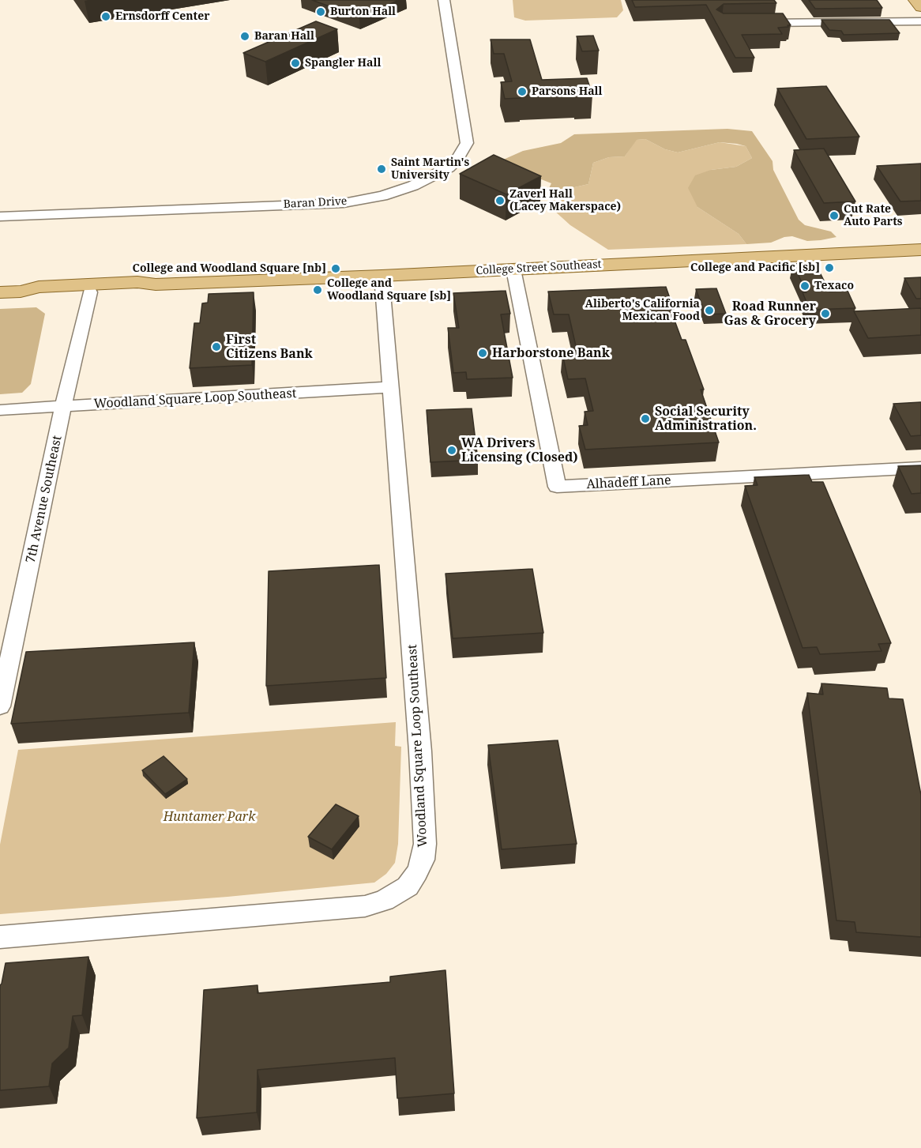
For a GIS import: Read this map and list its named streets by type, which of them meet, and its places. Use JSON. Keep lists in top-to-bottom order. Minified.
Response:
{"streets":{"main road":["College Street Southeast"],"street":["Baran Drive","Woodland Square Loop Southeast","Alhadeff Lane","7th Avenue Southeast"]},"crossings":[["College Street Southeast","Woodland Square Loop Southeast"],["College Street Southeast","Alhadeff Lane"],["College Street Southeast","7th Avenue Southeast"],["Woodland Square Loop Southeast","7th Avenue Southeast"]],"parks":["Huntamer Park"],"places":["Burton Hall","Ernsdorff Center","Baran Hall","Spangler Hall","Parsons Hall","Saint Martin's University","Zaverl Hall (Lacey Makerspace)","Cut Rate Auto Parts","College and Pacific [sb]","College and Woodland Square [nb]","Texaco","College and Woodland Square [sb]","Aliberto's California Mexican Food","Road Runner Gas & Grocery","First Citizens Bank","Harborstone Bank","Social Security Administration.","WA Drivers Licensing (Closed)"]}
